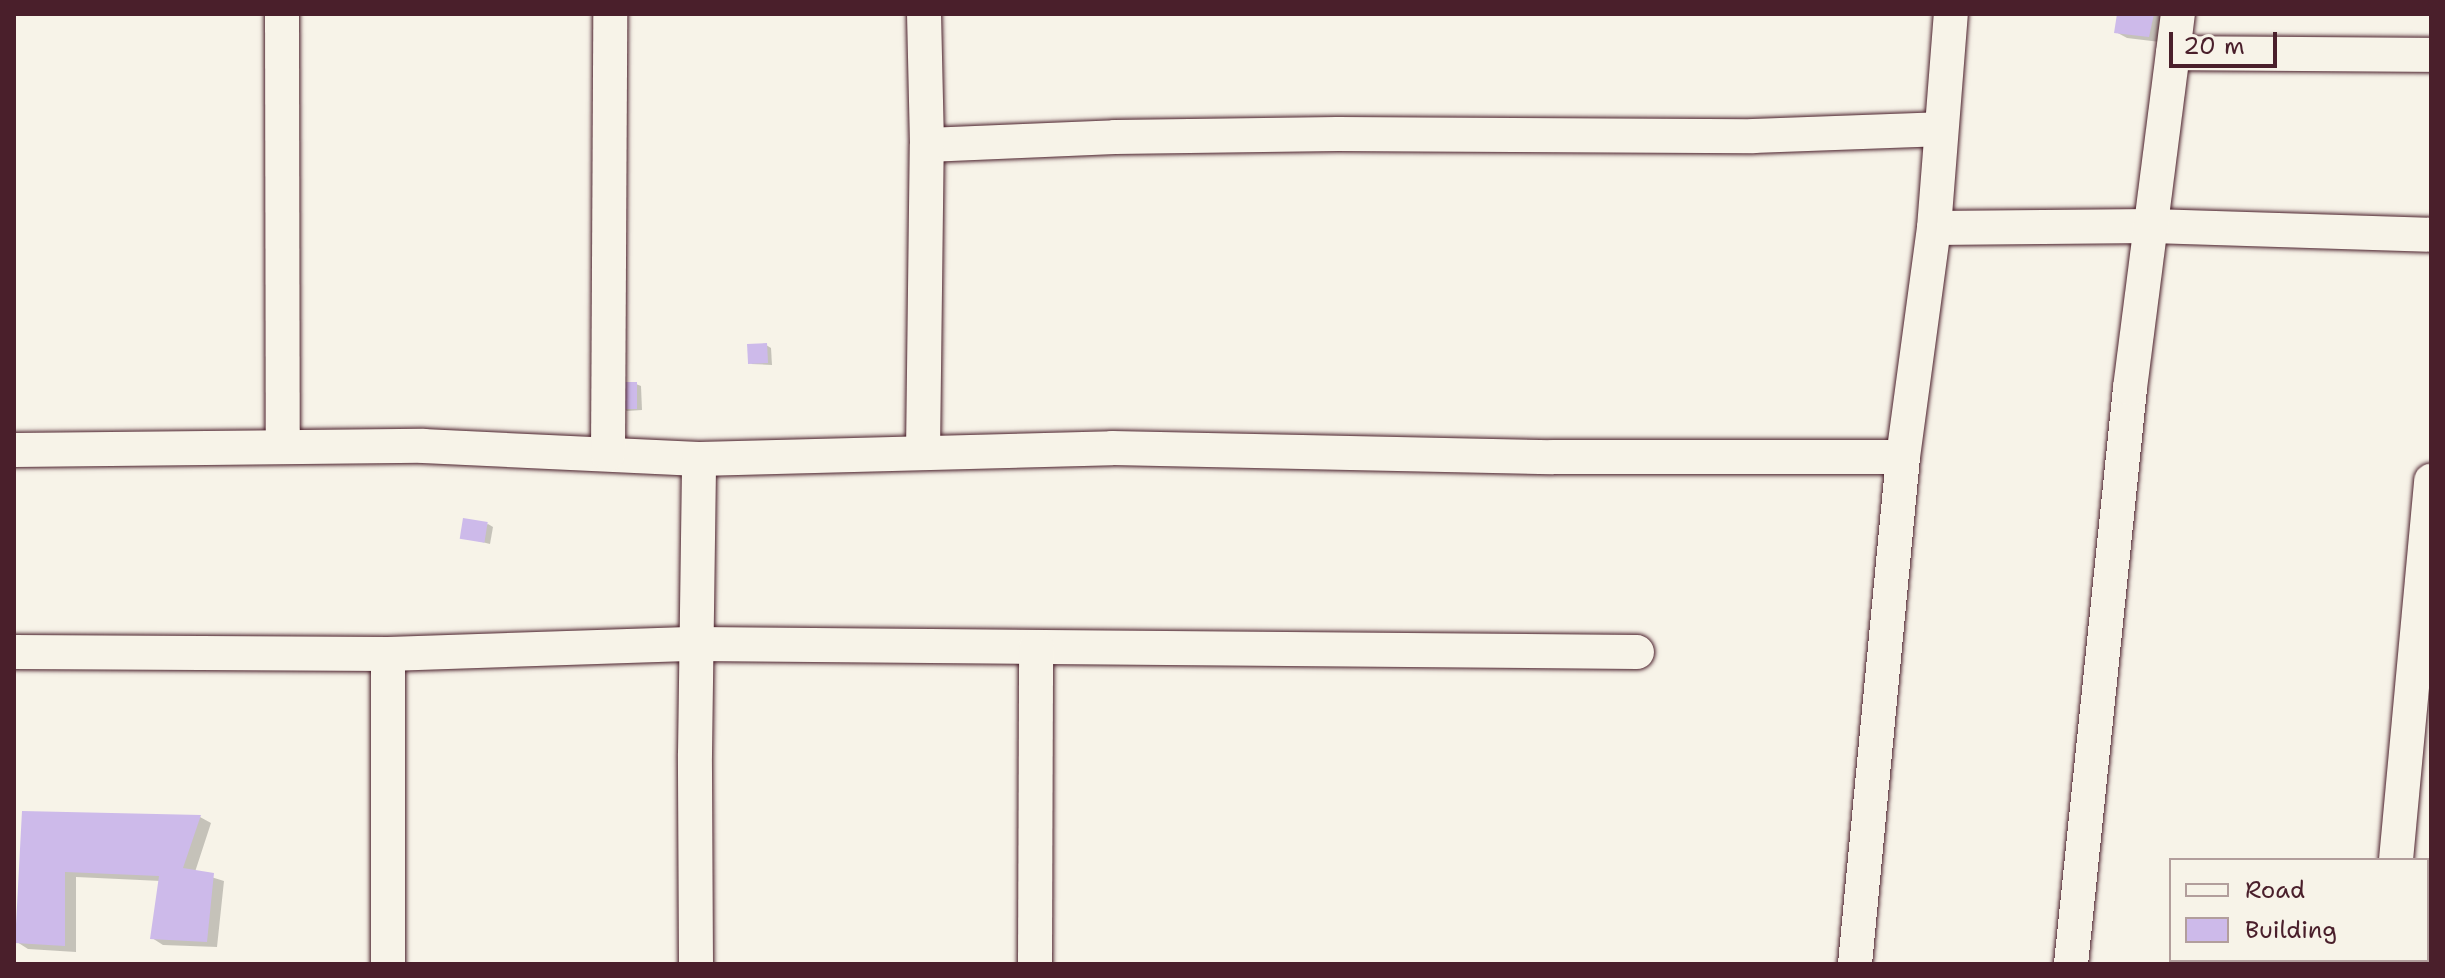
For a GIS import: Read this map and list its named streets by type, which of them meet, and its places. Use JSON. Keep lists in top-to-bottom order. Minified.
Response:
{"legend":["Road","Building"],"scale_bar":"20 m"}
